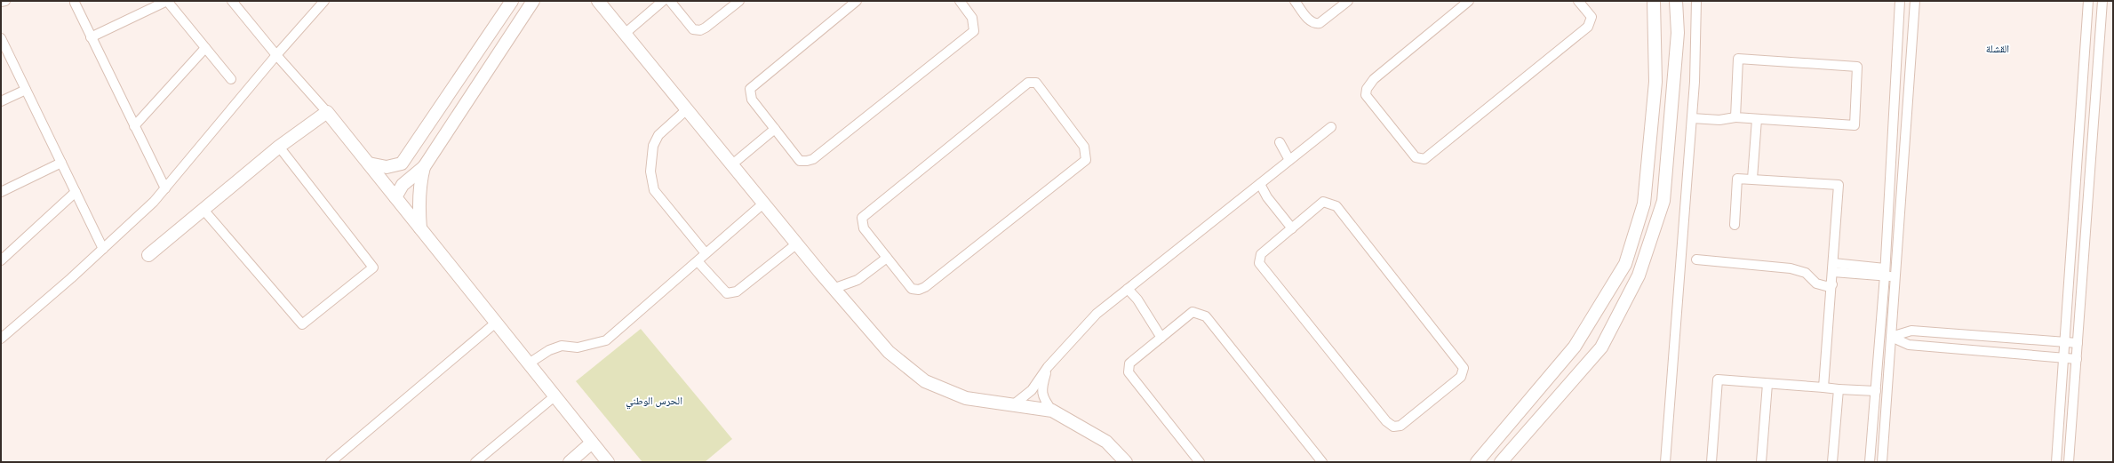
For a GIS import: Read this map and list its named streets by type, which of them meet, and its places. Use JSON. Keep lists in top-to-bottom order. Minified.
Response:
{"districts":["القشلة","الحرس الوطني"]}
